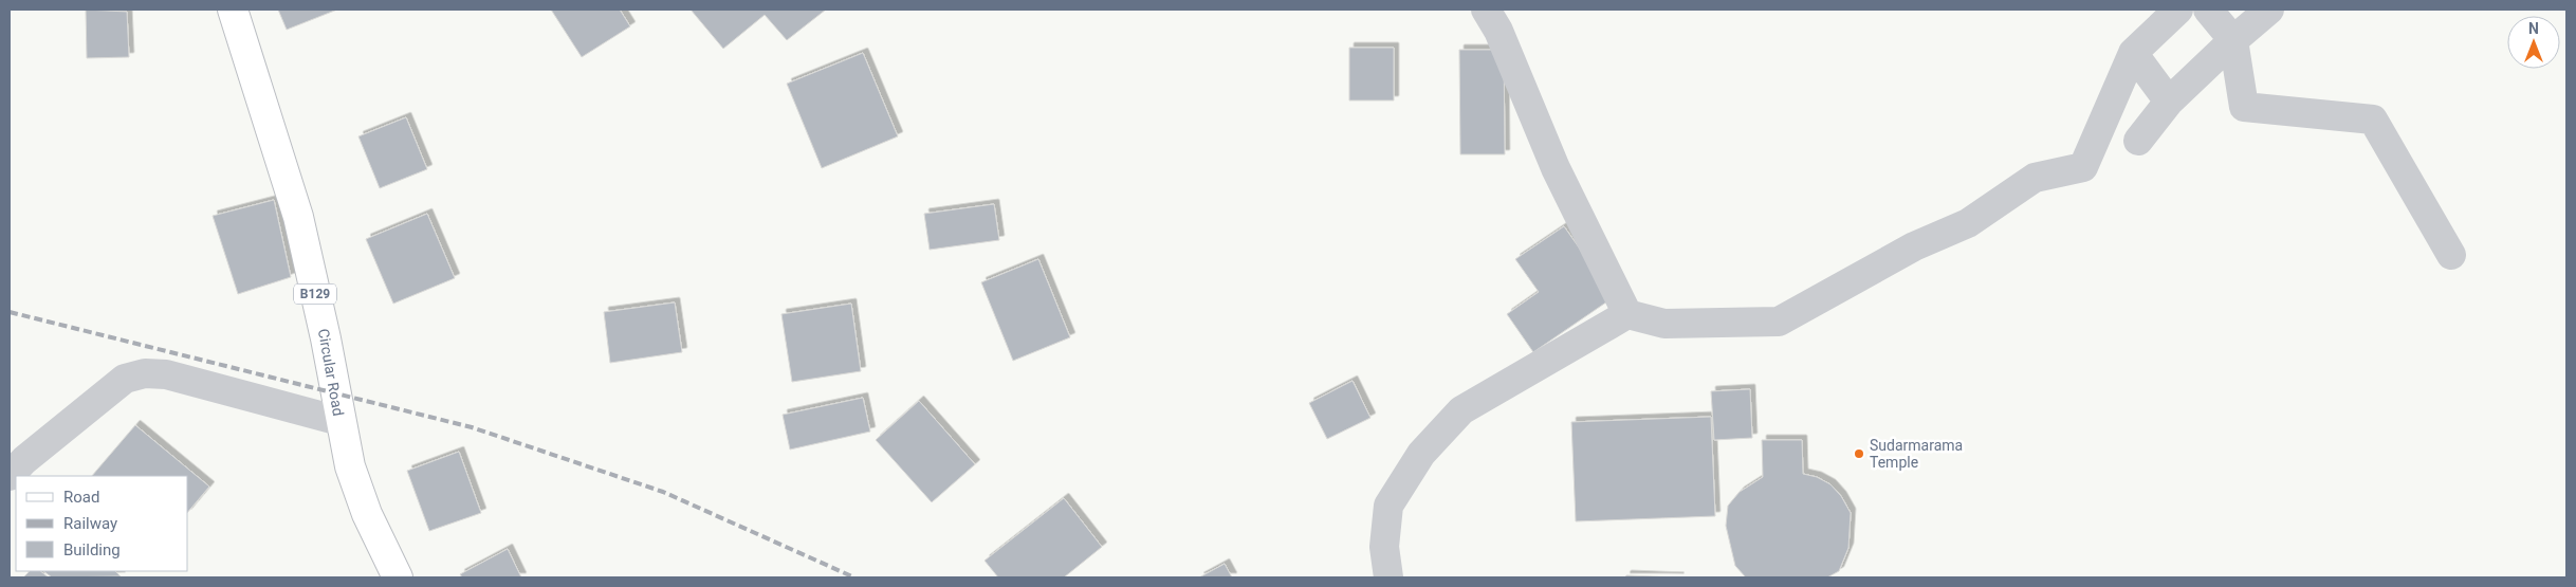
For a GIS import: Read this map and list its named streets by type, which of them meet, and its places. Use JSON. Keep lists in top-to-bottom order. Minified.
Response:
{"streets":{"main road":["B129","Circular Road"]},"places":["Sudarmarama Temple"],"legend":["Road","Railway","Building"],"north":"top"}
